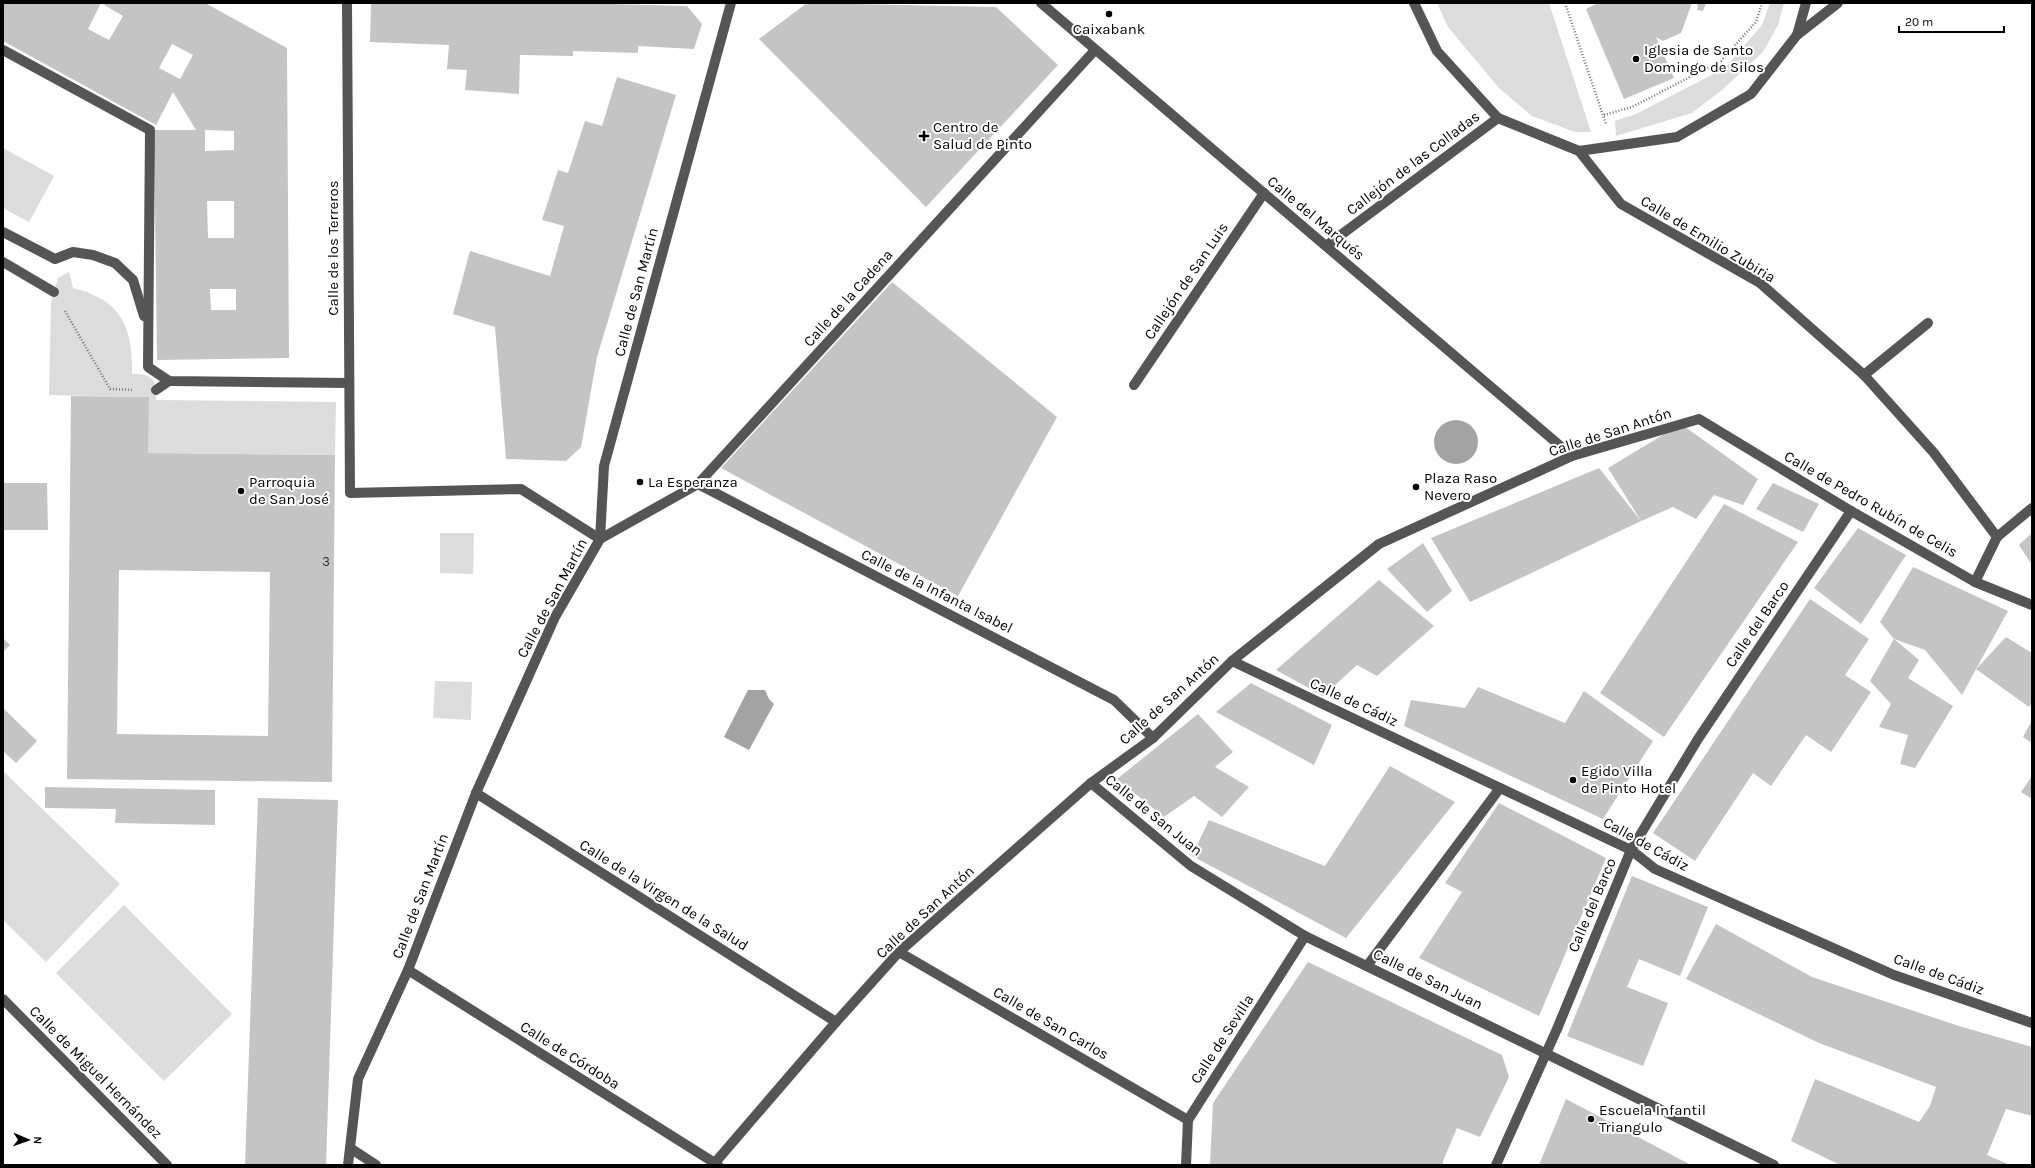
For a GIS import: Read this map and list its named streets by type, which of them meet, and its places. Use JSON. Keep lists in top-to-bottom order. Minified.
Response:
{"streets":{"street":["Callejón de las Colladas","Calle del Marqués","Calle de Emilio Zubiria","Calle de los Terreros","Callejón de San Luis","Calle de San Martín","Calle de la Cadena","Calle de San Antón","Calle de Pedro Rubín de Celis","Calle de la Infanta Isabel","Calle del Barco","Calle de Cádiz","Calle de San Juan","Calle de la Virgen de la Salud","Calle de San Carlos","Calle de Sevilla","Calle de Córdoba","Calle de Miguel Hernández"]},"crossings":[["Callejón de las Colladas","Calle del Marqués"],["Callejón de las Colladas","Calle de Emilio Zubiria"],["Calle del Marqués","Callejón de San Luis"],["Calle del Marqués","Calle de la Cadena"],["Calle del Marqués","Calle de San Antón"],["Calle de los Terreros","Calle de San Martín"],["Calle de los Terreros","Calle de la Cadena"],["Calle de San Martín","Calle de la Cadena"],["Calle de San Martín","Calle de la Virgen de la Salud"],["Calle de San Martín","Calle de Córdoba"],["Calle de la Cadena","Calle de la Infanta Isabel"],["Calle de San Antón","Calle de Pedro Rubín de Celis"],["Calle de San Antón","Calle de la Infanta Isabel"],["Calle de San Antón","Calle de Cádiz"],["Calle de San Antón","Calle de San Juan"],["Calle de San Antón","Calle de la Virgen de la Salud"],["Calle de San Antón","Calle de San Carlos"],["Calle de San Antón","Calle de Córdoba"],["Calle de Pedro Rubín de Celis","Calle del Barco"],["Calle del Barco","Calle de Cádiz"],["Calle del Barco","Calle de San Juan"],["Calle de San Juan","Calle de Sevilla"],["Calle de San Carlos","Calle de Sevilla"]],"places":{"other":["Caixabank","Iglesia de Santo Domingo de Silos","La Esperanza","Plaza Raso Nevero","Parroquia de San José","Egido Villa de Pinto Hotel","Escuela Infantil Triangulo"],"health":["Centro de Salud de Pinto"]},"house_numbers":["3"],"scale_bar":"20 m","north":"right"}
